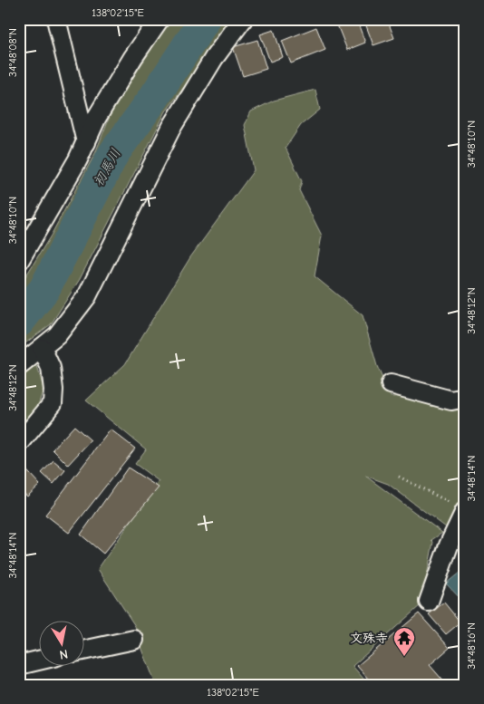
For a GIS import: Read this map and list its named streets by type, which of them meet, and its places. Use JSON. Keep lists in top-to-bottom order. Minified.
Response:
{"water":["初馬川"],"places":{"temple":["文殊寺"]},"north":"bottom","coordinates":["138°02'15\"E","34°48'08\"N","34°48'10\"N","34°48'12\"N","34°48'14\"N","34°48'16\"N"]}
